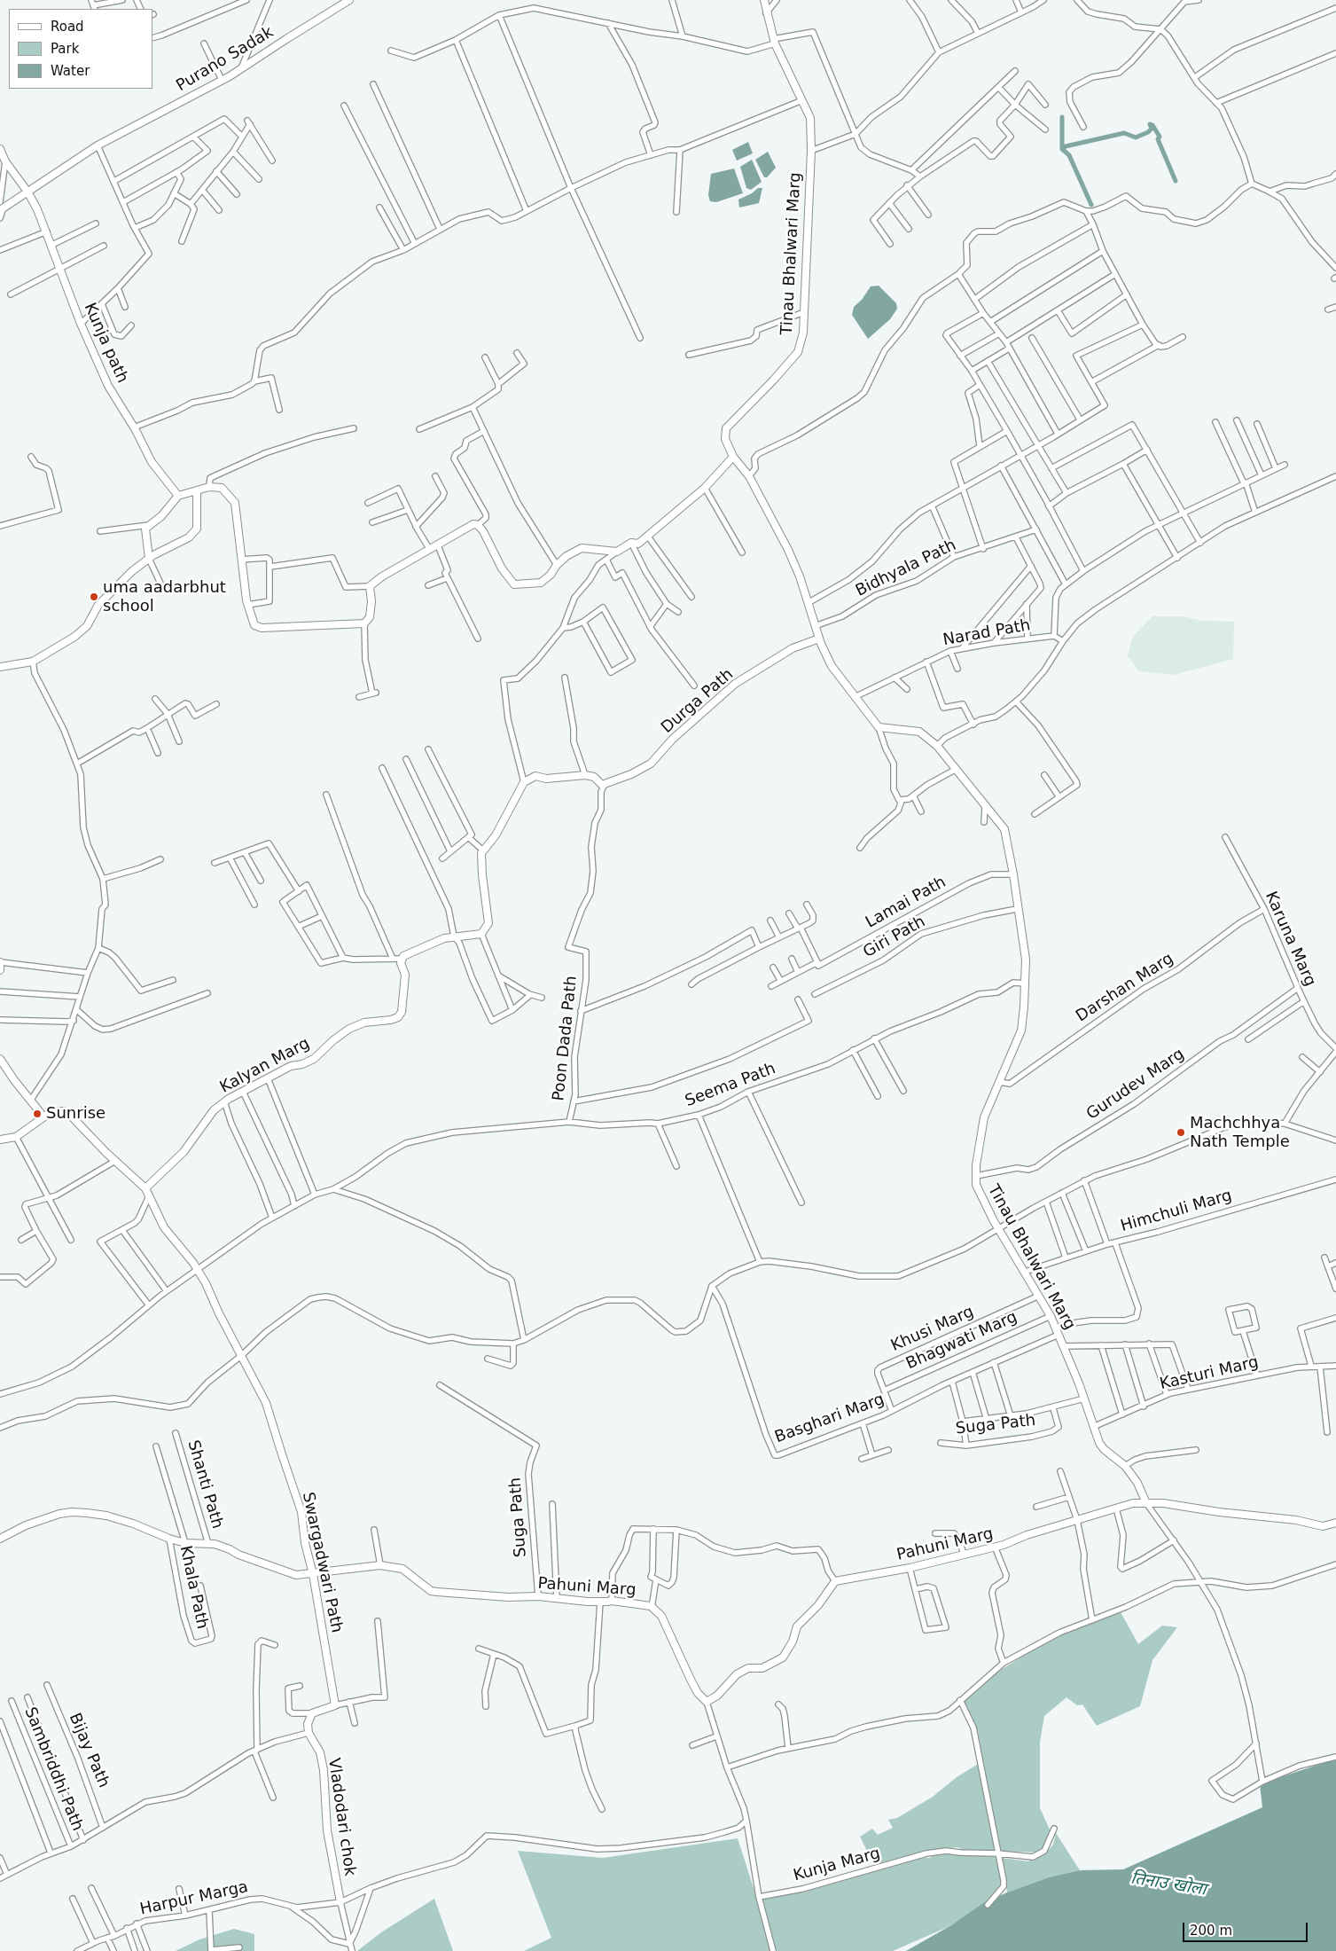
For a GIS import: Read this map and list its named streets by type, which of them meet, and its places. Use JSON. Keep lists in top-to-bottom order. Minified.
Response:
{"streets":{"street":["Purano Sadak","Tinau Bhalwari Marg","Kunja path","Bidhyala Path","Narad Path","Durga Path","Lamai Path","Giri Path","Karuna Marg","Darshan Marg","Poon Dada Path","Kalyan Marg","Gurudev Marg","Seema Path","Himchuli Marg","Khusi Marg","Bhagwati Marg","Kasturi Marg","Basghari Marg","Suga Path","Shanti Path","Pahuni Marg","Swargadwari Path","Khala Path","Bijay Path","Sambriddhi Path","Vladodari chok","Kunja Marg","Harpur Marga"]},"crossings":[["Purano Sadak","Kunja path"],["Tinau Bhalwari Marg","Bidhyala Path"],["Tinau Bhalwari Marg","Narad Path"],["Tinau Bhalwari Marg","Durga Path"],["Tinau Bhalwari Marg","Lamai Path"],["Tinau Bhalwari Marg","Giri Path"],["Tinau Bhalwari Marg","Darshan Marg"],["Tinau Bhalwari Marg","Gurudev Marg"],["Tinau Bhalwari Marg","Seema Path"],["Tinau Bhalwari Marg","Himchuli Marg"],["Tinau Bhalwari Marg","Khusi Marg"],["Tinau Bhalwari Marg","Bhagwati Marg"],["Tinau Bhalwari Marg","Kasturi Marg"],["Tinau Bhalwari Marg","Basghari Marg"],["Tinau Bhalwari Marg","Pahuni Marg"],["Durga Path","Poon Dada Path"],["Karuna Marg","Darshan Marg"],["Karuna Marg","Gurudev Marg"],["Poon Dada Path","Seema Path"],["Himchuli Marg","Basghari Marg"],["Khusi Marg","Bhagwati Marg"],["Khusi Marg","Basghari Marg"],["Suga Path","Pahuni Marg"],["Shanti Path","Pahuni Marg"],["Pahuni Marg","Swargadwari Path"],["Pahuni Marg","Khala Path"],["Vladodari chok","Harpur Marga"]],"water":["तिनाउ खोला"],"places":["uma aadarbhut school","Sunrise","Machchhya Nath Temple"],"legend":["Road","Park","Water"],"scale_bar":"200 m"}
